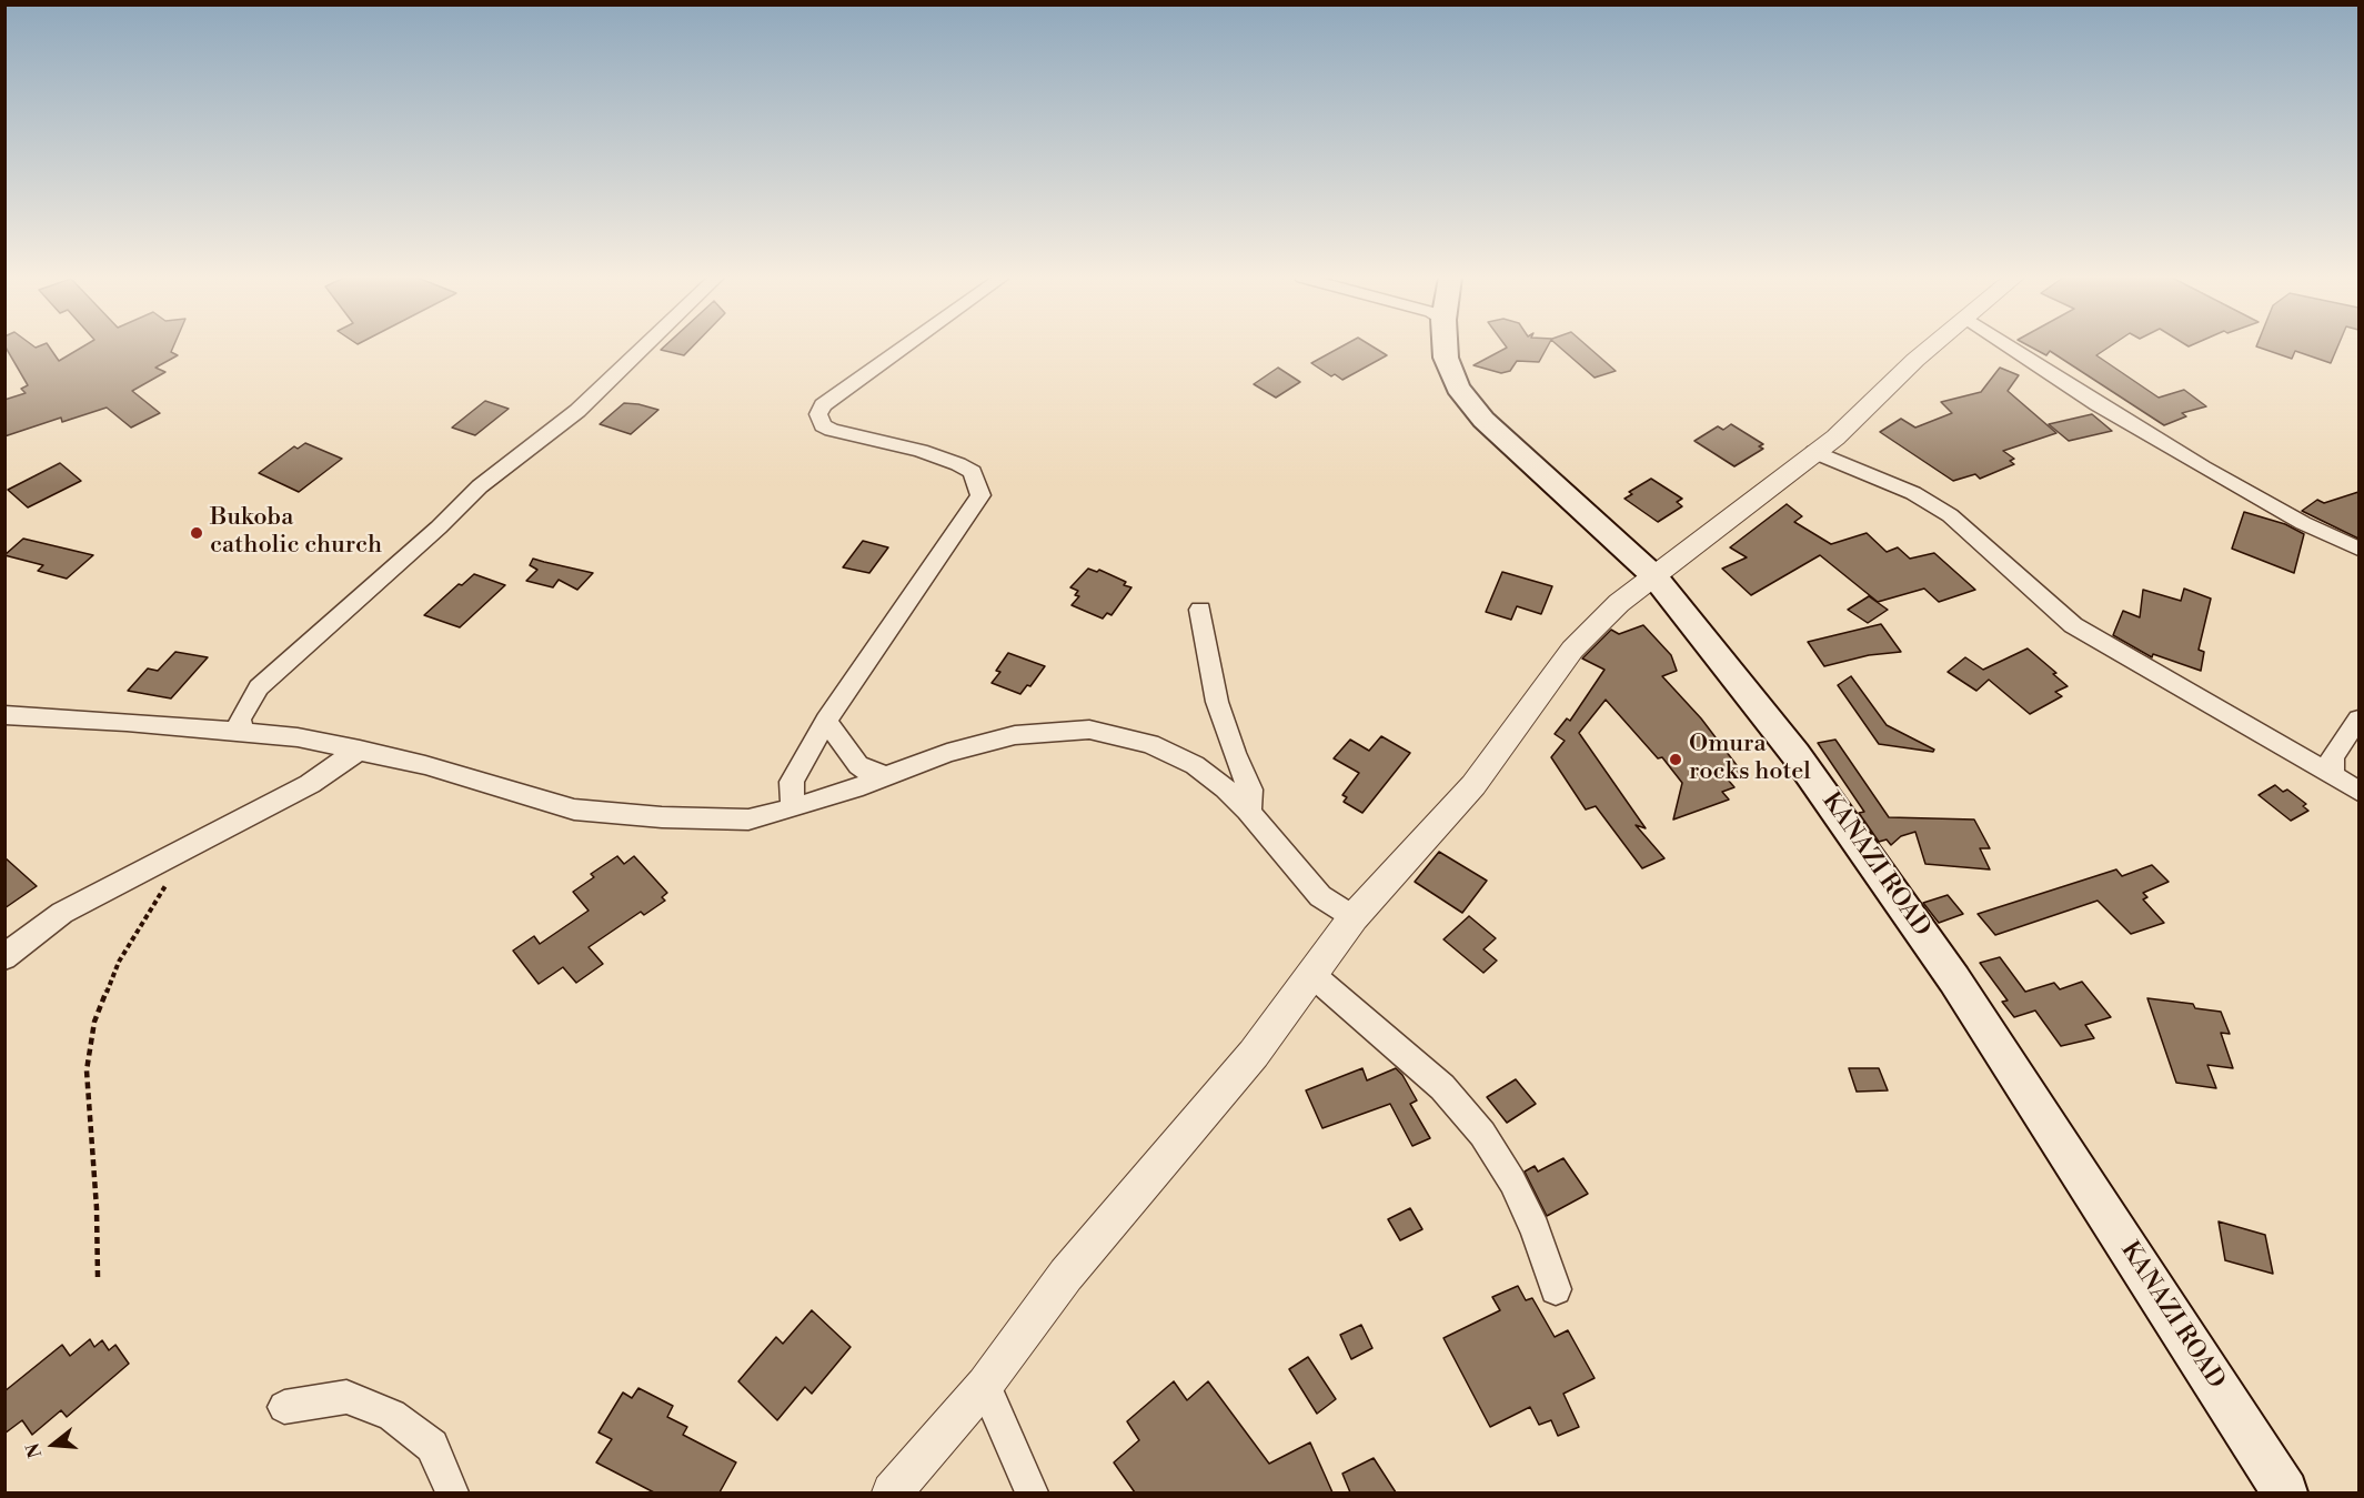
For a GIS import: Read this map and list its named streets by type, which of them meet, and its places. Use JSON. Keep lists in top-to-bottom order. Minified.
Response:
{"streets":{"main road":["KANAZI ROAD"]},"places":["Bukoba catholic church","Omura rocks hotel"],"north":"left"}
